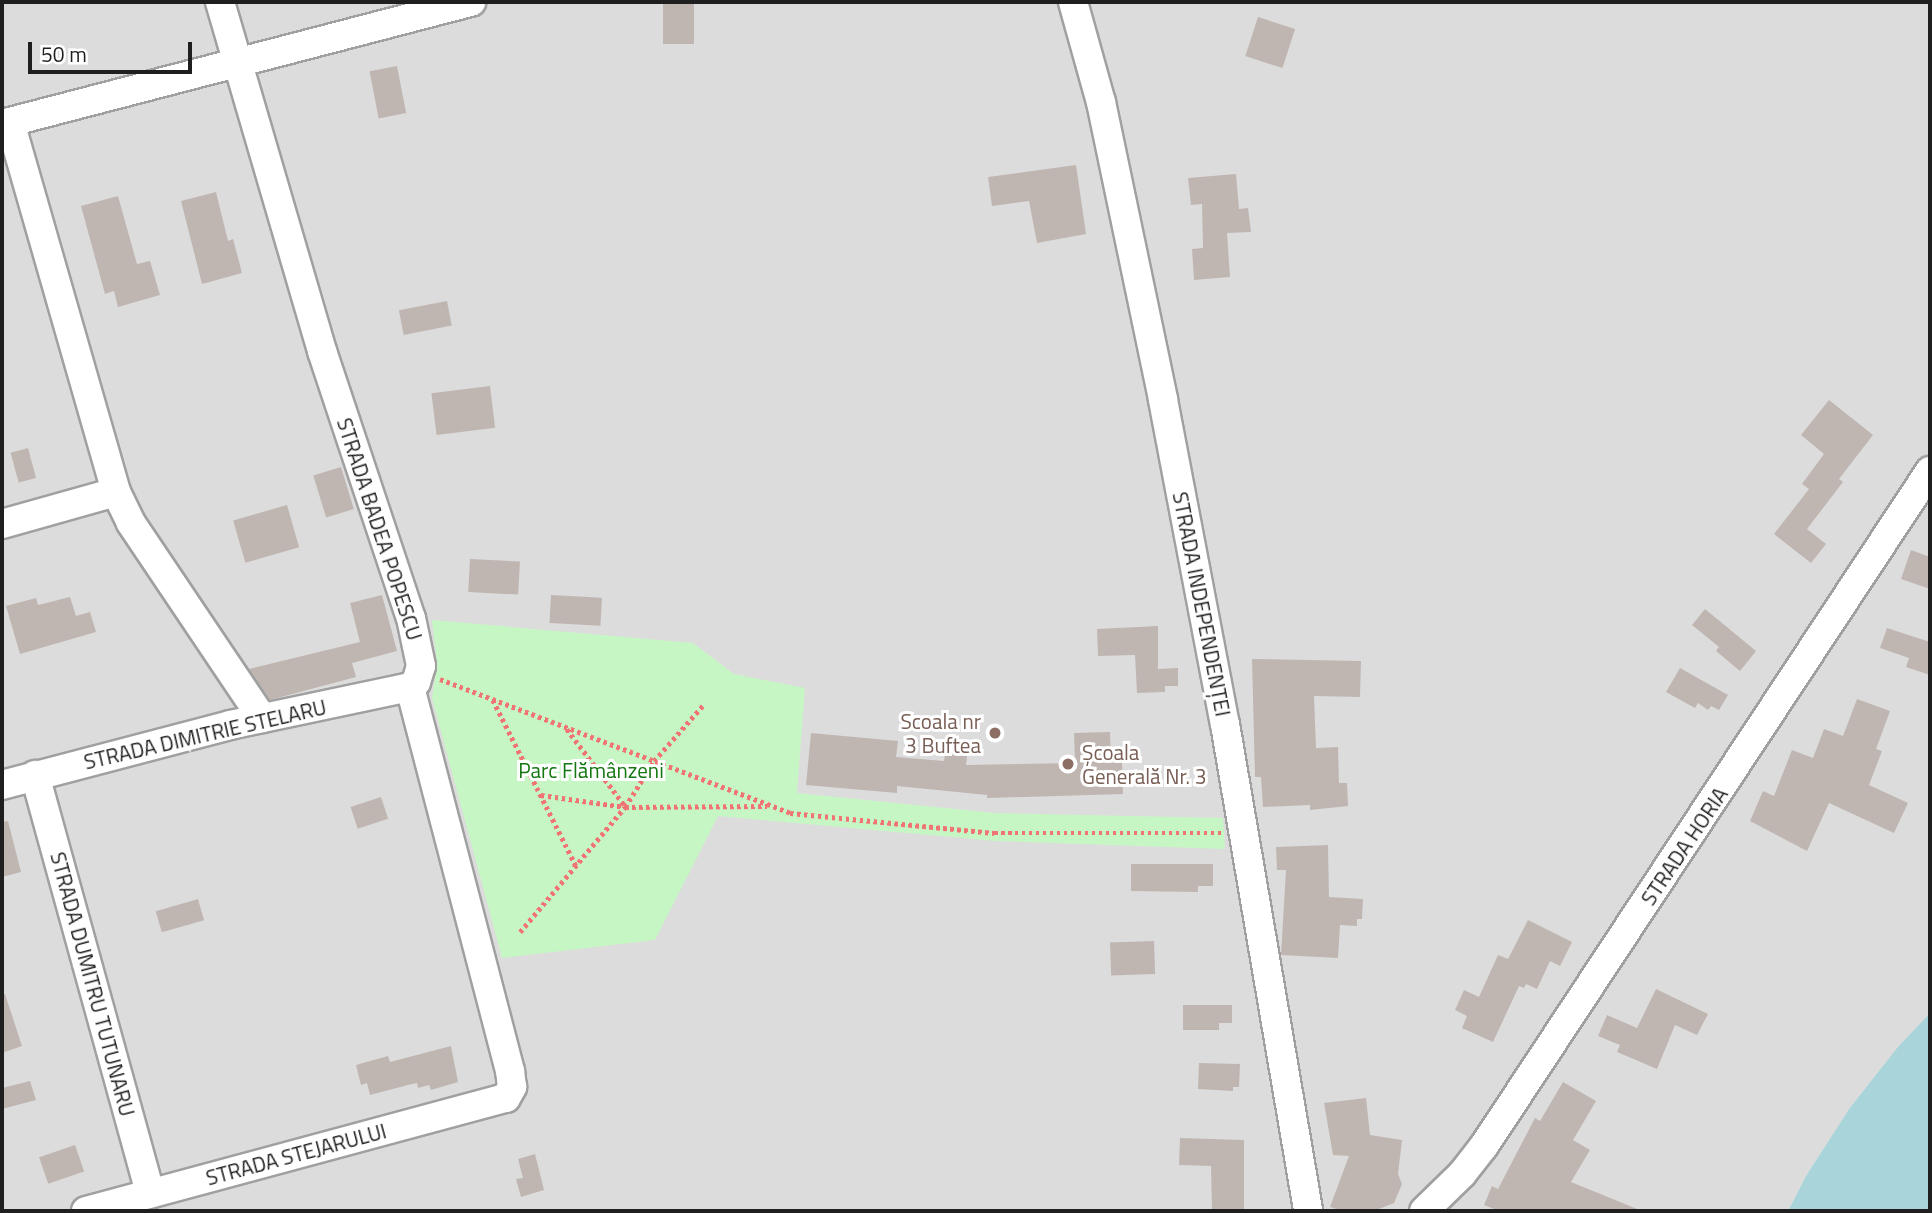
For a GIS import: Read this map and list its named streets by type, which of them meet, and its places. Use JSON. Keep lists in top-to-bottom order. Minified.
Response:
{"streets":{"street":["STRADA BADEA POPESCU","STRADA INDEPENDENȚEI","STRADA DIMITRIE STELARU","STRADA HORIA","STRADA DUMITRU TUTUNARU","STRADA STEJARULUI"]},"crossings":[["STRADA BADEA POPESCU","STRADA DIMITRIE STELARU"],["STRADA BADEA POPESCU","STRADA STEJARULUI"],["STRADA DIMITRIE STELARU","STRADA DUMITRU TUTUNARU"],["STRADA DUMITRU TUTUNARU","STRADA STEJARULUI"]],"parks":["Parc Flămânzeni"],"places":["Scoala nr 3 Buftea","Școala Generală Nr. 3"],"scale_bar":"50 m"}
